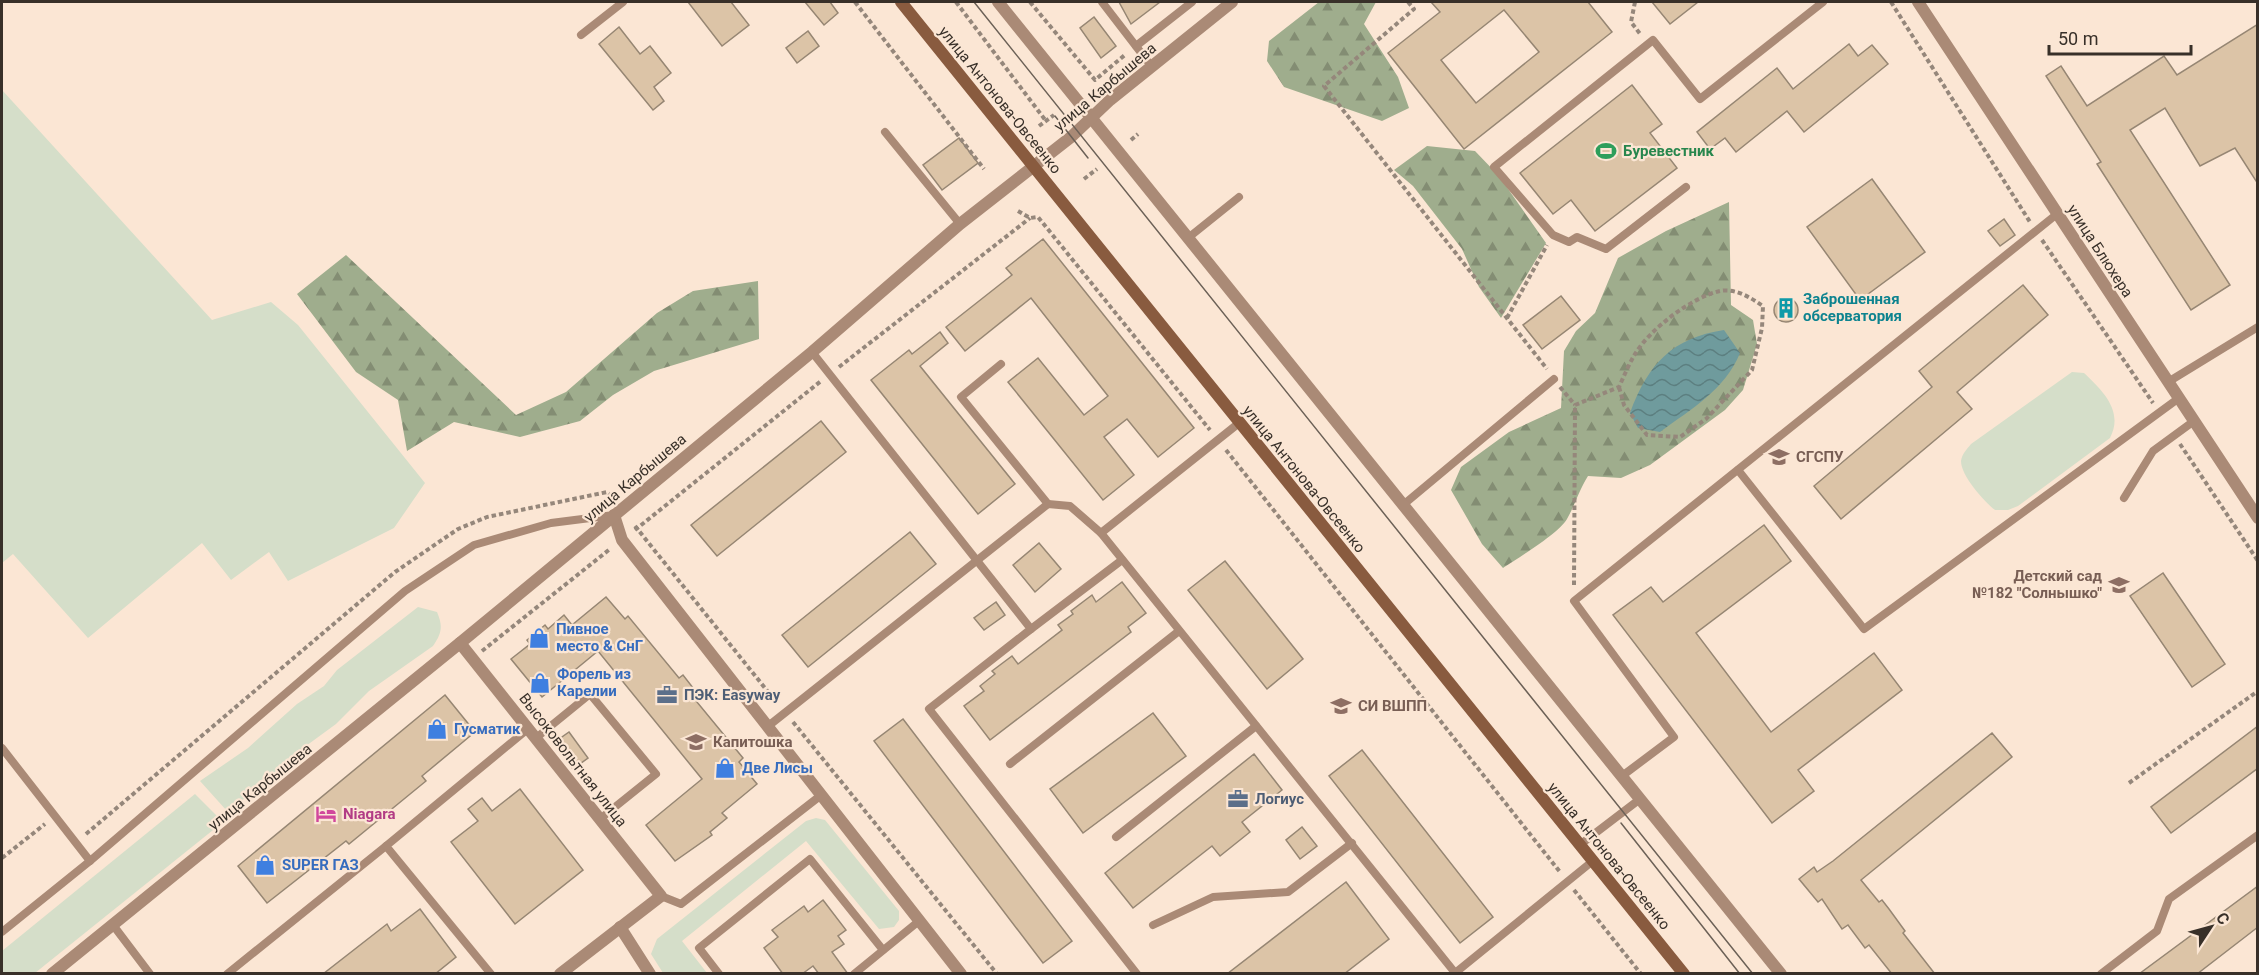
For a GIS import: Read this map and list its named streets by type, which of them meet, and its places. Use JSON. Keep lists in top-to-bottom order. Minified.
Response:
{"streets":{"main road":["улица Антонова-Овсеенко"],"street":["улица Карбышева","улица Блюхера","Высоковольтная улица"]},"crossings":[["улица Карбышева","улица Антонова-Овсеенко"],["улица Карбышева","Высоковольтная улица"]],"places":{"sports":["Буревестник"],"building":["Заброшенная обсерватория"],"school or university":["СГСПУ","Детский сад №182 \"Солнышко\"","СИ ВШПП","Капитошка"],"shop":["Пивное место & СнГ","Форель из Карелии","Гусматик","Две Лисы","SUPER ГАЗ"],"office":["ПЭК: Easyway","Логиус"],"hotel":["Niagara"]},"scale_bar":"50 m","north":"top right"}
